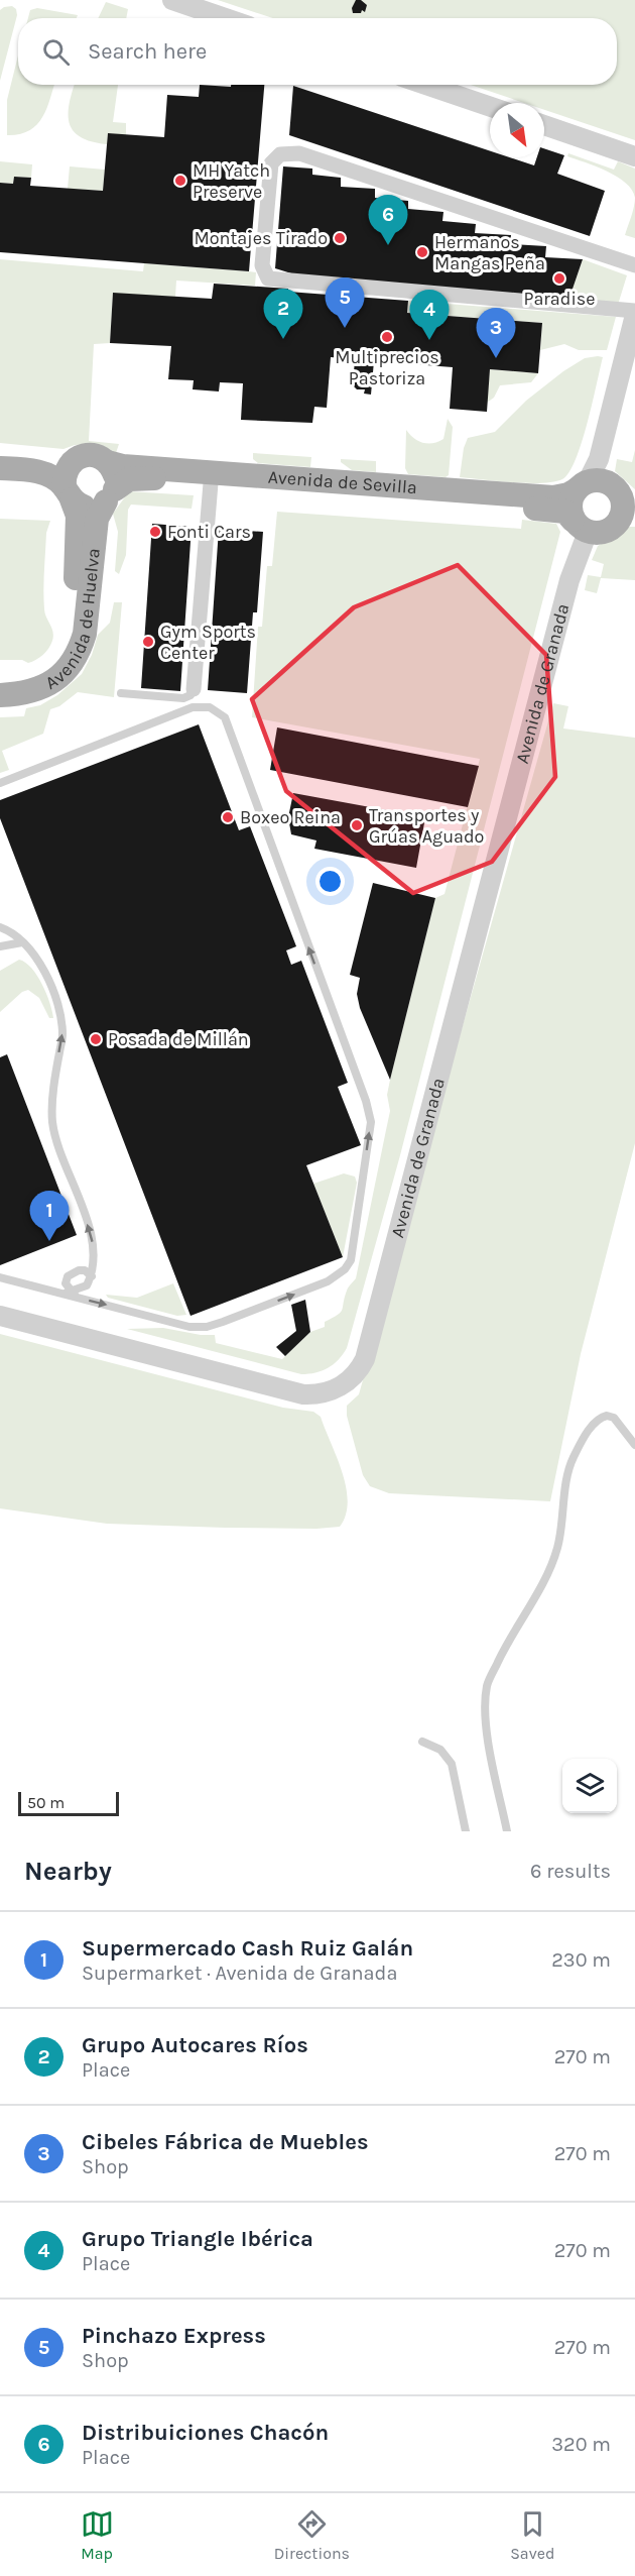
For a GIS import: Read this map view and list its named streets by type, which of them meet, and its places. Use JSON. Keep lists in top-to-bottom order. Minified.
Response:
{"streets":{"main road":["Avenida de Sevilla","Avenida de Huelva"],"street":["Avenida de Granada"]},"crossings":[["Avenida de Sevilla","Avenida de Huelva"],["Avenida de Sevilla","Avenida de Granada"]],"places":["MH Yatch Preserve","Montajes Tirado","Hermanos Mangas Peña","Paradise","Multiprecios Pastoriza","Fonti Cars","Gym Sports Center","Boxeo Reina","Transportes y Grúas Aguado","Posada de Millán"],"scale_bar":"50 m","north":"bottom right","page":{"search":"Search here","pins":["6","5","2","4","3","1"],"scale":"50 m","heading":["Nearby","6 results"],"list":[{"mark":"1","name":"Supermercado Cash Ruiz Galán","note":"Supermarket · Avenida de Granada","value":"230 m"},{"mark":"2","name":"Grupo Autocares Ríos","note":"Place","value":"270 m"},{"mark":"3","name":"Cibeles Fábrica de Muebles","note":"Shop","value":"270 m"},{"mark":"4","name":"Grupo Triangle Ibérica","note":"Place","value":"270 m"},{"mark":"5","name":"Pinchazo Express","note":"Shop","value":"270 m"},{"mark":"6","name":"Distribuiciones Chacón","note":"Place","value":"320 m"}],"nav":["Map","Directions","Saved"]}}
